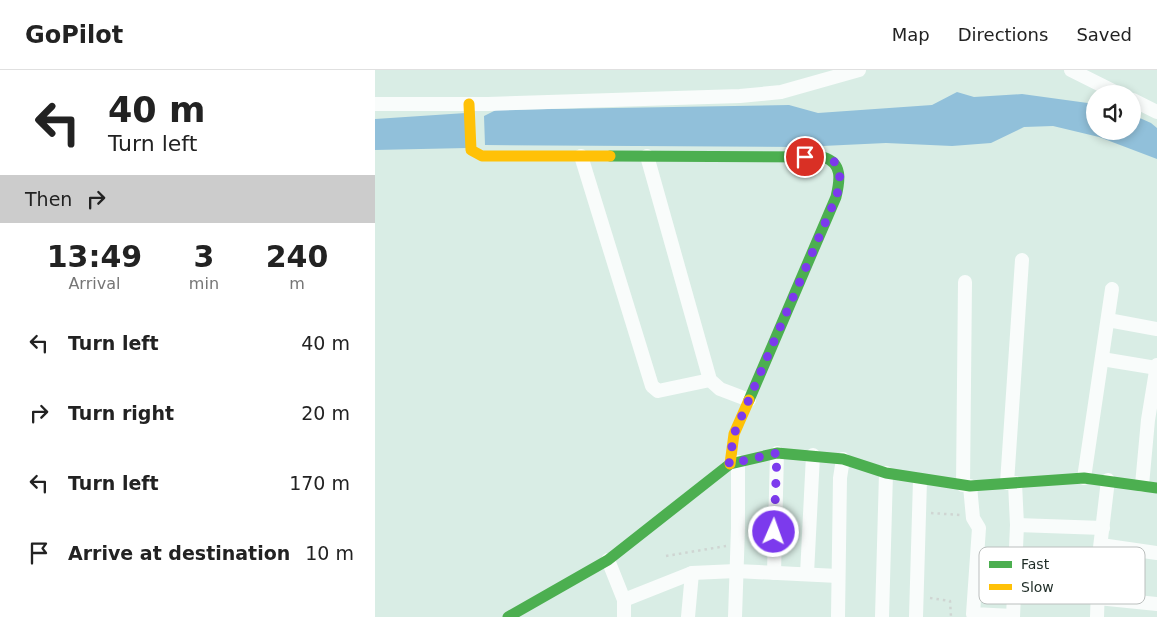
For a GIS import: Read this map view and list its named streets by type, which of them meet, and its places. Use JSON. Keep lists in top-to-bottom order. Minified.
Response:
{"legend":["Fast","Slow"],"page":{"header":"GoPilot","nav":["Map","Directions","Saved"],"turn":["40 m","Turn left"],"then":"Then","eta":["13:49","Arrival","3","min","240","m"],"list":[{"name":"Turn left","value":"40 m"},{"name":"Turn right","value":"20 m"},{"name":"Turn left","value":"170 m"},{"name":"Arrive at destination","value":"10 m"}]}}
